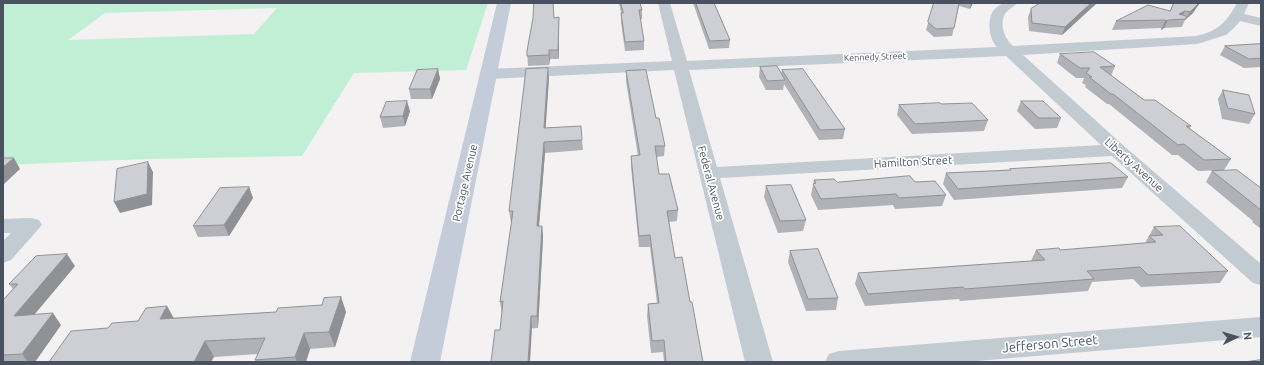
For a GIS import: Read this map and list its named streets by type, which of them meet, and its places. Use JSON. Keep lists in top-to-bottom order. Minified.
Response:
{"streets":{"street":["Kennedy Street","Hamilton Street","Liberty Avenue","Portage Avenue","Federal Avenue","Jefferson Street"]},"crossings":[["Kennedy Street","Liberty Avenue"],["Kennedy Street","Portage Avenue"],["Kennedy Street","Federal Avenue"],["Hamilton Street","Liberty Avenue"],["Hamilton Street","Federal Avenue"]],"north":"right"}
